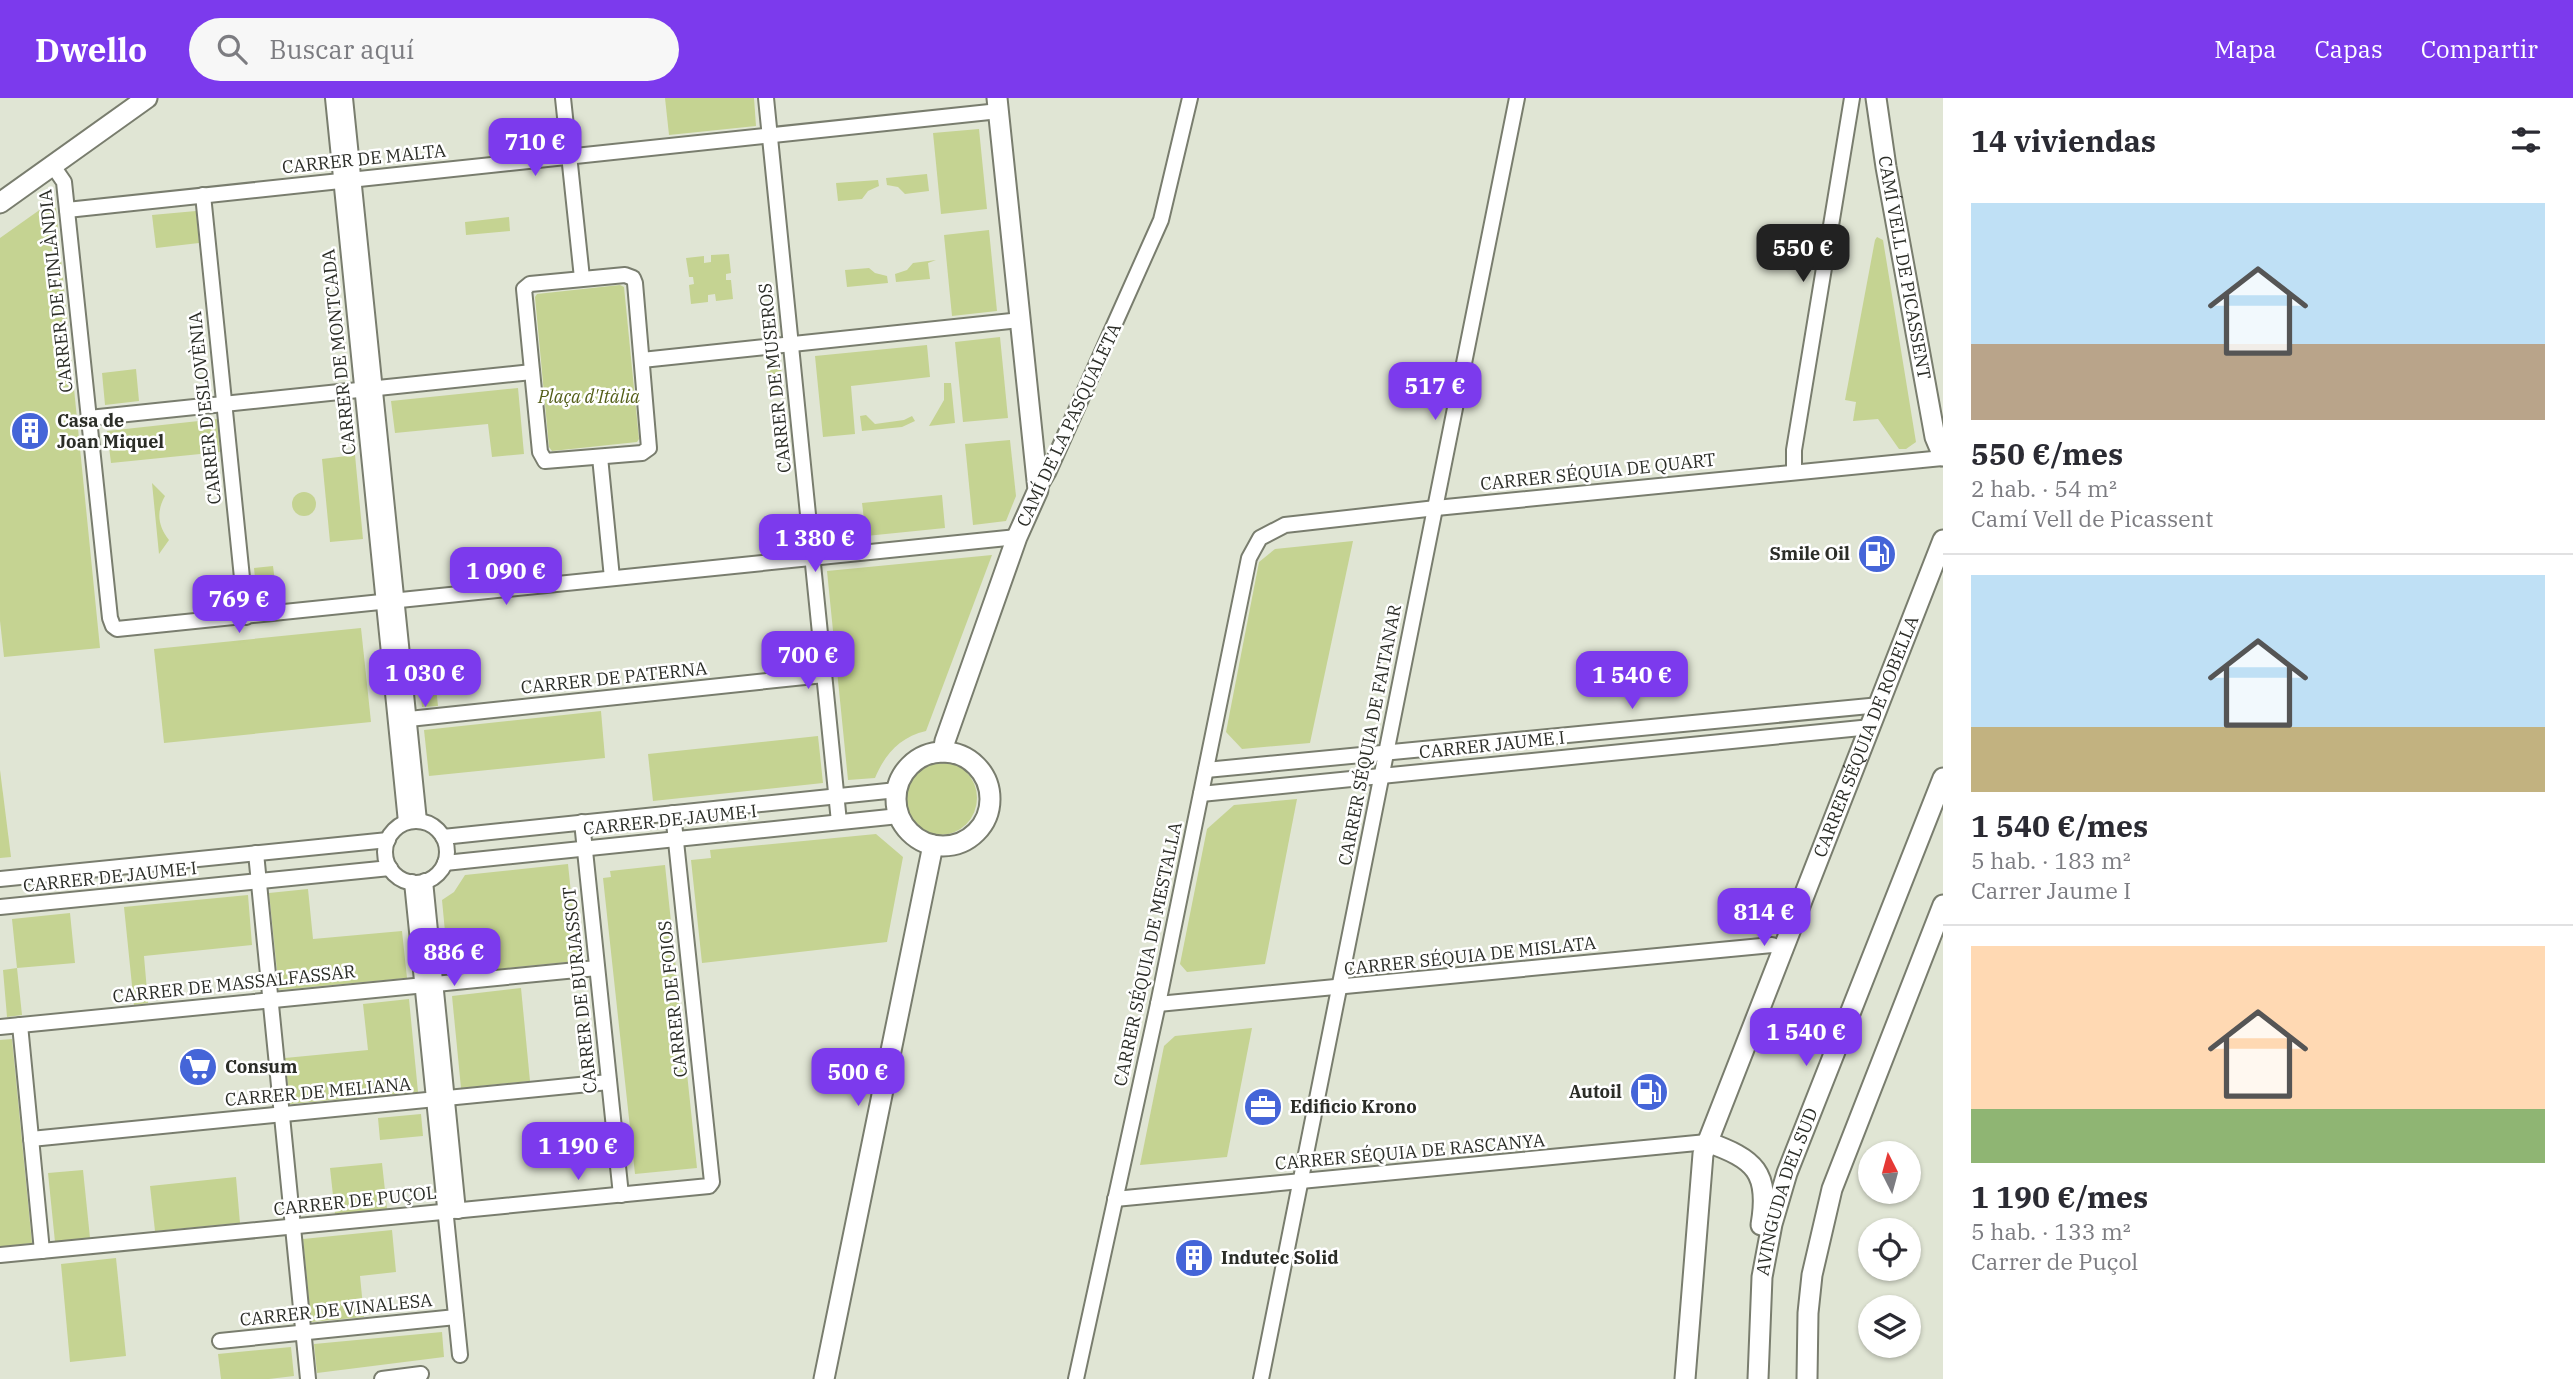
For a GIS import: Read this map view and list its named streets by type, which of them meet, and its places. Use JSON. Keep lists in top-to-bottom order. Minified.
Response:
{"streets":{"street":["CARRER DE MALTA","CAMÍ VELL DE PICASSENT","CARRER DE FINLÀNDIA","CARRER DE MONTCADA","CARRER DE MUSEROS","CARRER D'ESLOVÈNIA","CAMÍ DE LA PASQUALETA","CARRER SÉQUIA DE QUART","CARRER DE PATERNA","CARRER SÉQUIA DE FAITANAR","CARRER SÉQUIA DE ROBELLA","CARRER JAUME I","CARRER DE JAUME I","CARRER SÉQUIA DE MESTALLA","CARRER SÉQUIA DE MISLATA","CARRER DE MASSALFASSAR","CARRER DE BURJASSOT","CARRER DE FOIOS","CARRER DE MELIANA","CARRER SÉQUIA DE RASCANYA","AVINGUDA DEL SUD","CARRER DE PUÇOL","CARRER DE VINALESA"]},"crossings":[["CARRER DE MALTA","CARRER DE FINLÀNDIA"],["CARRER DE MALTA","CARRER DE MONTCADA"],["CARRER DE MALTA","CARRER DE MUSEROS"],["CARRER DE MALTA","CARRER D'ESLOVÈNIA"],["CAMÍ VELL DE PICASSENT","CARRER SÉQUIA DE QUART"],["CARRER DE FINLÀNDIA","CARRER D'ESLOVÈNIA"],["CARRER DE MUSEROS","CARRER DE PATERNA"],["CARRER DE MUSEROS","CARRER DE JAUME I"],["CAMÍ DE LA PASQUALETA","CARRER DE JAUME I"],["CARRER SÉQUIA DE QUART","CARRER SÉQUIA DE FAITANAR"],["CARRER SÉQUIA DE QUART","CARRER SÉQUIA DE MESTALLA"],["CARRER SÉQUIA DE FAITANAR","CARRER JAUME I"],["CARRER SÉQUIA DE FAITANAR","CARRER SÉQUIA DE MISLATA"],["CARRER SÉQUIA DE FAITANAR","CARRER SÉQUIA DE RASCANYA"],["CARRER SÉQUIA DE ROBELLA","CARRER JAUME I"],["CARRER SÉQUIA DE ROBELLA","CARRER SÉQUIA DE MISLATA"],["CARRER SÉQUIA DE ROBELLA","CARRER SÉQUIA DE RASCANYA"],["CARRER JAUME I","CARRER SÉQUIA DE MESTALLA"],["CARRER DE JAUME I","CARRER DE BURJASSOT"],["CARRER DE JAUME I","CARRER DE FOIOS"],["CARRER SÉQUIA DE MESTALLA","CARRER SÉQUIA DE MISLATA"],["CARRER SÉQUIA DE MESTALLA","CARRER SÉQUIA DE RASCANYA"],["CARRER DE MASSALFASSAR","CARRER DE BURJASSOT"],["CARRER DE BURJASSOT","CARRER DE MELIANA"],["CARRER DE BURJASSOT","CARRER DE PUÇOL"],["CARRER DE FOIOS","CARRER DE PUÇOL"]],"parks":["Plaça d'Itàlia"],"places":{"building":["Casa de Joan Miquel","Indutec Solid"],"fuel station":["Smile Oil","Autoil"],"supermarket":["Consum"],"office":["Edificio Krono"]},"north":"top","page":{"header":"Dwello","search":"Buscar aquí","nav":["Mapa","Capas","Compartir"],"heading":"14 viviendas","price":["710 €","550 €","517 €","1 380 €","1 090 €","769 €","700 €","1 030 €","1 540 €","814 €","886 €","1 540 €","500 €","1 190 €"],"list":[{"name":"550 €/mes","note":"2 hab. · 54 m² · Camí Vell de Picassent"},{"name":"1 540 €/mes","note":"5 hab. · 183 m² · Carrer Jaume I"},{"name":"1 190 €/mes","note":"5 hab. · 133 m² · Carrer de Puçol"}]}}
